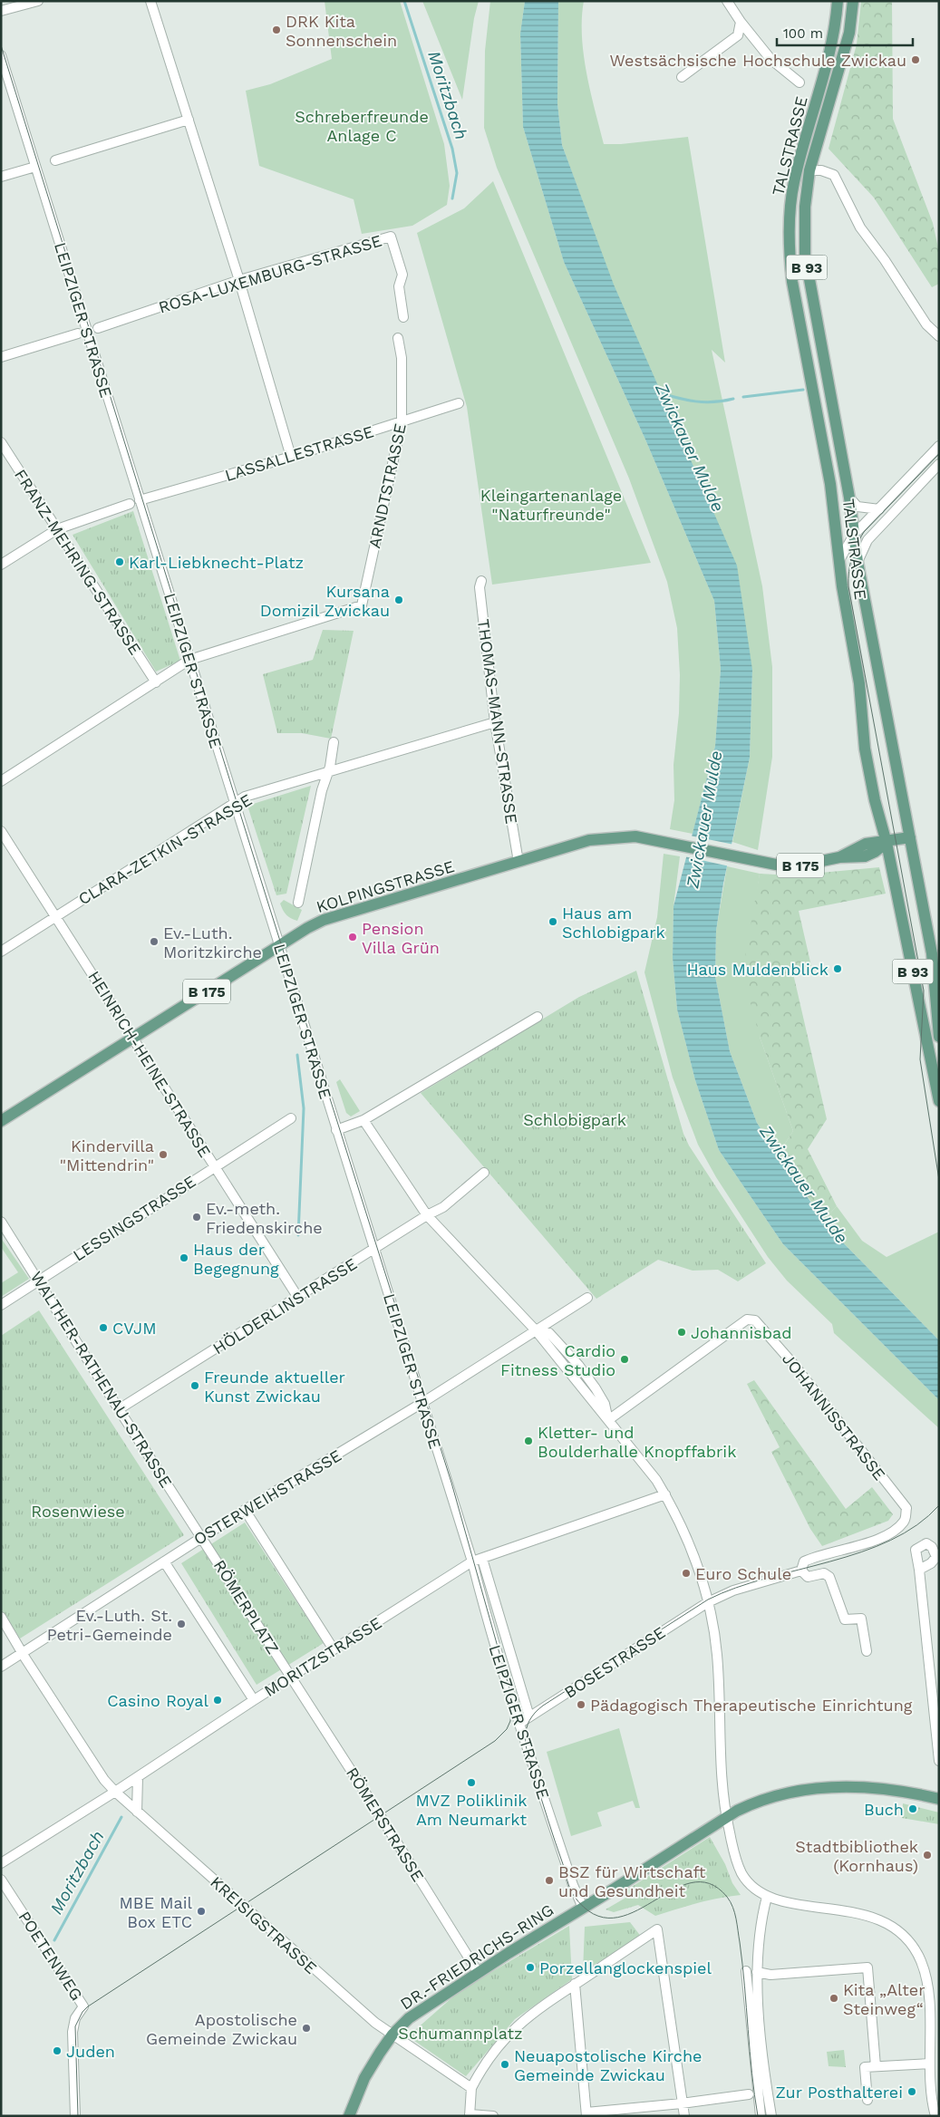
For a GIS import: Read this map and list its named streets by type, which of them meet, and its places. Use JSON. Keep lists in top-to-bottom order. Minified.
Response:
{"streets":{"main road":["TALSTRASSE","B 93","B 175","KOLPINGSTRASSE","DR.-FRIEDRICHS-RING"],"street":["ROSA-LUXEMBURG-STRASSE","LEIPZIGER STRASSE","LASSALLESTRASSE","ARNDTSTRASSE","FRANZ-MEHRING-STRASSE","THOMAS-MANN-STRASSE","CLARA-ZETKIN-STRASSE","HEINRICH-HEINE-STRASSE","LESSINGSTRASSE","HÖLDERLINSTRASSE","WALTHER-RATHENAU-STRASSE","JOHANNISSTRASSE","OSTERWEIHSTRASSE","RÖMERPLATZ","MORITZSTRASSE","BOSESTRASSE","RÖMERSTRASSE","KREISIGSTRASSE","POETENWEG"]},"crossings":[["TALSTRASSE","B 175"],["TALSTRASSE","KOLPINGSTRASSE"],["LEIPZIGER STRASSE","LASSALLESTRASSE"],["LEIPZIGER STRASSE","ARNDTSTRASSE"],["LEIPZIGER STRASSE","CLARA-ZETKIN-STRASSE"],["LEIPZIGER STRASSE","KOLPINGSTRASSE"],["LEIPZIGER STRASSE","HÖLDERLINSTRASSE"],["LEIPZIGER STRASSE","OSTERWEIHSTRASSE"],["LEIPZIGER STRASSE","MORITZSTRASSE"],["LEIPZIGER STRASSE","BOSESTRASSE"],["LEIPZIGER STRASSE","DR.-FRIEDRICHS-RING"],["LASSALLESTRASSE","ARNDTSTRASSE"],["THOMAS-MANN-STRASSE","CLARA-ZETKIN-STRASSE"],["THOMAS-MANN-STRASSE","KOLPINGSTRASSE"],["CLARA-ZETKIN-STRASSE","HEINRICH-HEINE-STRASSE"],["B 175","KOLPINGSTRASSE"],["KOLPINGSTRASSE","HEINRICH-HEINE-STRASSE"],["HEINRICH-HEINE-STRASSE","LESSINGSTRASSE"],["HEINRICH-HEINE-STRASSE","HÖLDERLINSTRASSE"],["LESSINGSTRASSE","WALTHER-RATHENAU-STRASSE"],["HÖLDERLINSTRASSE","WALTHER-RATHENAU-STRASSE"],["WALTHER-RATHENAU-STRASSE","OSTERWEIHSTRASSE"],["WALTHER-RATHENAU-STRASSE","RÖMERPLATZ"],["JOHANNISSTRASSE","BOSESTRASSE"],["OSTERWEIHSTRASSE","RÖMERPLATZ"],["OSTERWEIHSTRASSE","KREISIGSTRASSE"],["RÖMERPLATZ","MORITZSTRASSE"],["RÖMERPLATZ","RÖMERSTRASSE"],["MORITZSTRASSE","RÖMERSTRASSE"],["MORITZSTRASSE","KREISIGSTRASSE"],["RÖMERSTRASSE","DR.-FRIEDRICHS-RING"],["KREISIGSTRASSE","DR.-FRIEDRICHS-RING"]],"water":["Moritzbach","Zwickauer Mulde"],"parks":["Schreberfreunde Anlage C","Kleingartenanlage \"Naturfreunde\"","Schlobigpark","Rosenwiese","Schumannplatz"],"places":["DRK Kita Sonnenschein","Westsächsische Hochschule Zwickau","Karl-Liebknecht-Platz","Kursana Domizil Zwickau","Haus am Schlobigpark","Pension Villa Grün","Ev.-Luth. Moritzkirche","Haus Muldenblick","Kindervilla \"Mittendrin\"","Ev.-meth. Friedenskirche","Haus der Begegnung","CVJM","Johannisbad","Cardio Fitness Studio","Freunde aktueller Kunst Zwickau","Kletter- und Boulderhalle Knopffabrik","Euro Schule","Ev.-Luth. St. Petri-Gemeinde","Casino Royal","Pädagogisch Therapeutische Einrichtung","MVZ Poliklinik Am Neumarkt","Buch","Stadtbibliothek (Kornhaus)","BSZ für Wirtschaft und Gesundheit","MBE Mail Box ETC","Porzellanglockenspiel","Kita „Alter Steinweg“","Apostolische Gemeinde Zwickau","Juden","Neuapostolische Kirche Gemeinde Zwickau","Zur Posthalterei"],"scale_bar":"100 m"}
